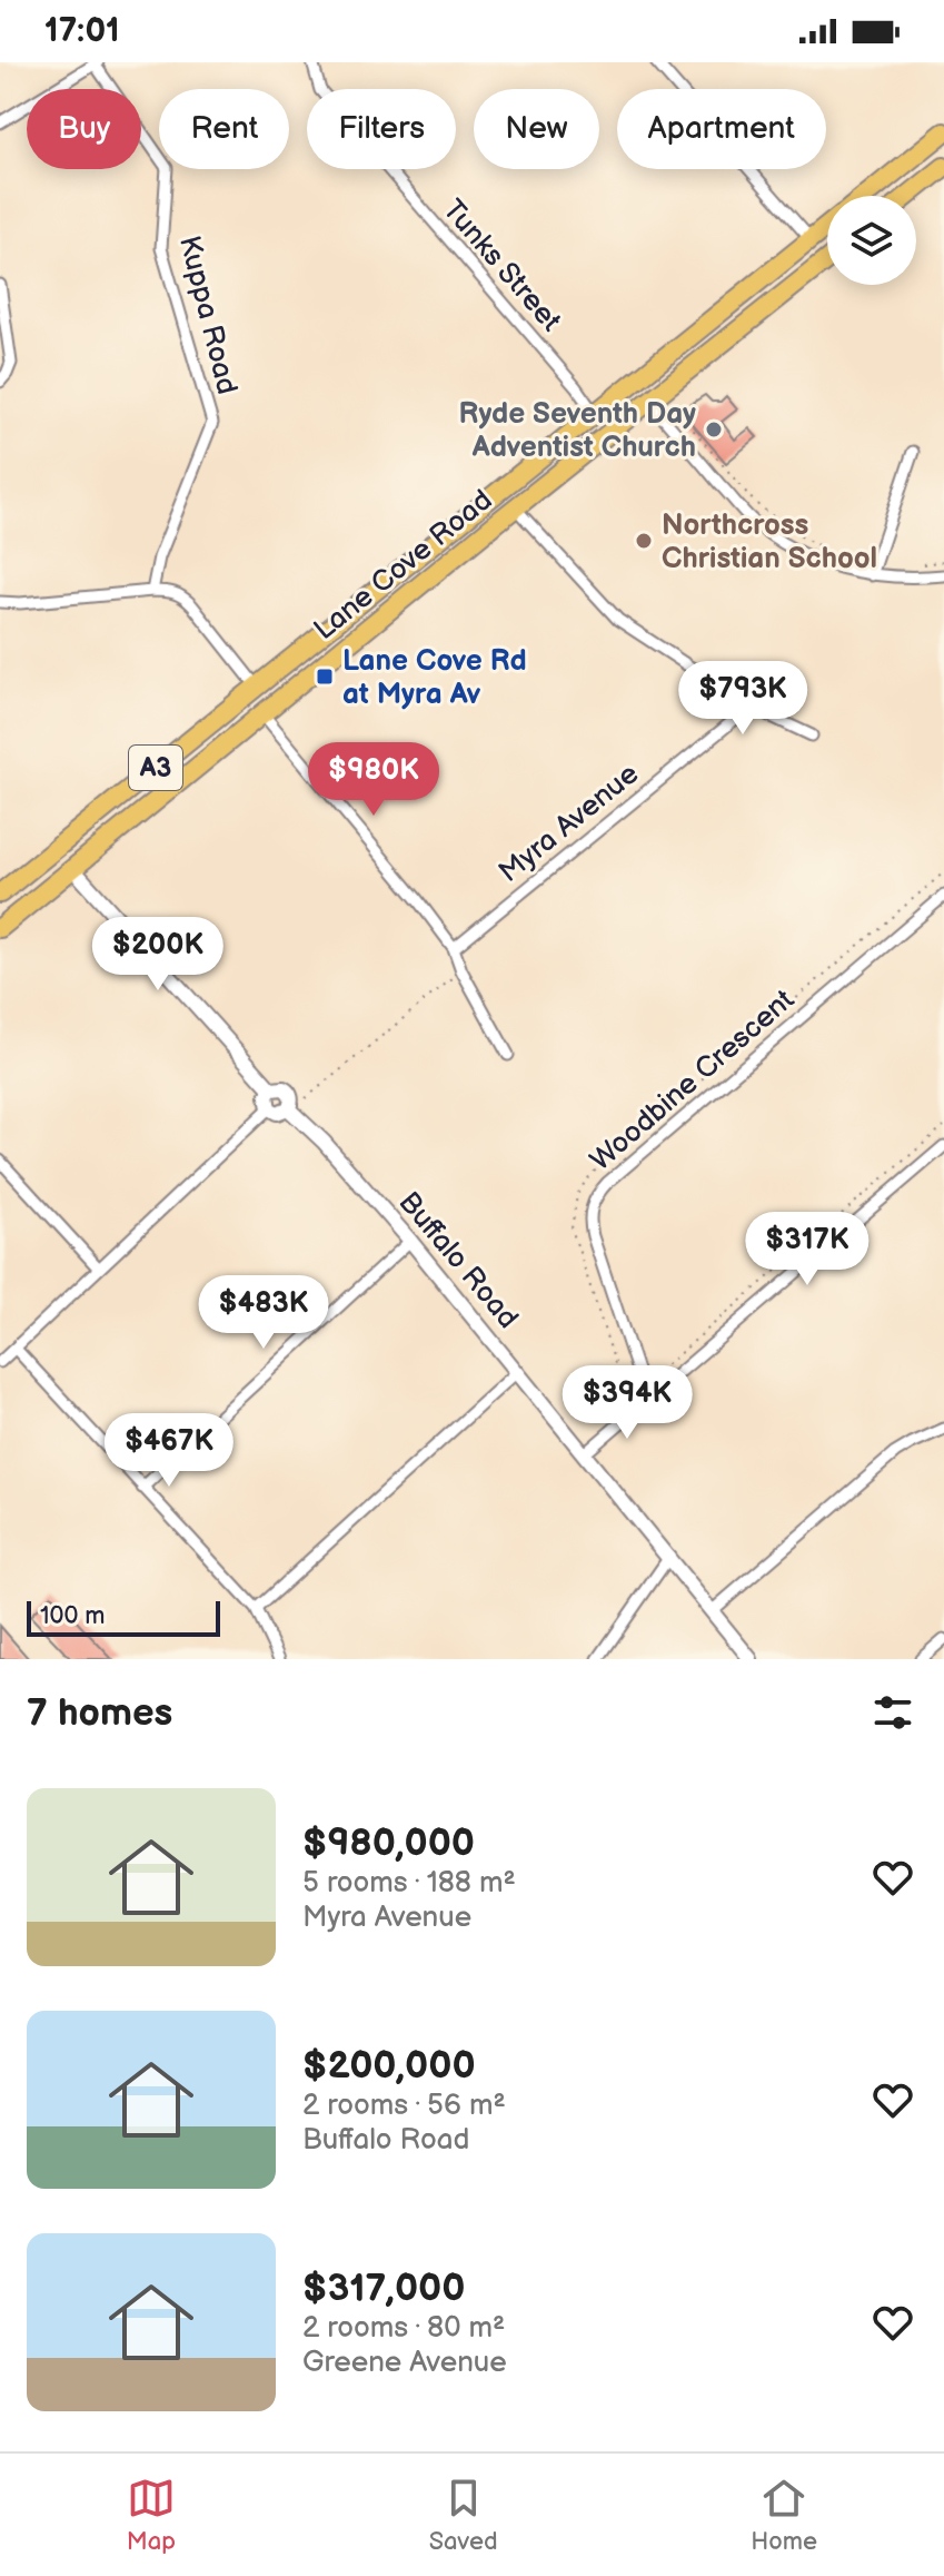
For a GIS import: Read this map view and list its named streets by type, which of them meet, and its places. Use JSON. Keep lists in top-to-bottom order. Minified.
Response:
{"streets":{"highway":["Lane Cove Road","A3"],"street":["Tunks Street","Kuppa Road","Myra Avenue","Woodbine Crescent","Buffalo Road"]},"crossings":[["Tunks Street","Lane Cove Road"]],"places":{"other":["Ryde Seventh Day Adventist Church","Northcross Christian School"],"transit":["Lane Cove Rd at Myra Av"]},"scale_bar":"100 m","page":{"status":"17:01","chip":["Buy","Rent","Filters","New","Apartment"],"price":["$793K","$980K","$200K","$317K","$483K","$394K","$467K"],"scale":"100 m","heading":"7 homes","list":[{"name":"$980,000","note":"5 rooms · 188 m² · Myra Avenue"},{"name":"$200,000","note":"2 rooms · 56 m² · Buffalo Road"},{"name":"$317,000","note":"2 rooms · 80 m² · Greene Avenue"}],"tabs":["Map","Saved","Home"]}}
